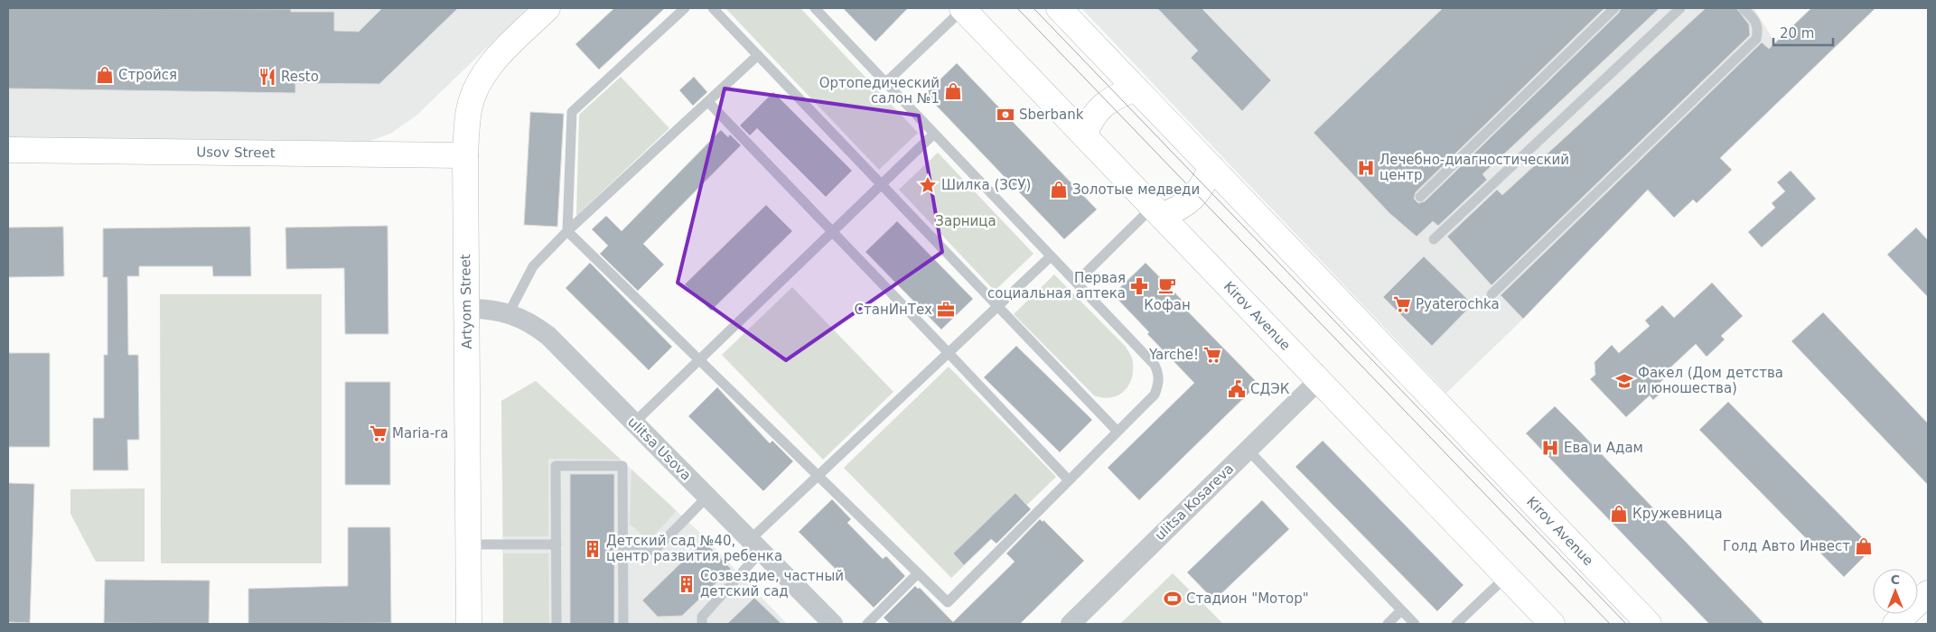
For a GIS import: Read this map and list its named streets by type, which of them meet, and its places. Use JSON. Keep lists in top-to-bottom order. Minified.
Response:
{"streets":{"main road":["Usov Street","Artyom Street","Kirov Avenue"],"street":["ulitsa Usova","ulitsa Kosareva"]},"crossings":[["Usov Street","Artyom Street"],["Artyom Street","ulitsa Usova"],["Kirov Avenue","ulitsa Kosareva"]],"parks":["Зарница"],"places":{"shop":["Стройся","Ортопедический салон №1","Золотые медведи","Кружевница","Голд Авто Инвест"],"restaurant":["Resto"],"bank":["Sberbank"],"hospital":["Лечебно-диагностический центр","Ева и Адам"],"place":["Шилка (ЗСУ)"],"cafe":["Кофан"],"pharmacy":["Первая социальная аптека"],"supermarket":["Pyaterochka","Yarche!","Maria-ra"],"office":["СтанИнТех"],"school or university":["Факел (Дом детства и юношества)"],"public building":["СДЭК"],"building":["Детский сад №40, центр развития ребенка","Созвездие, частный детский сад"],"sports":["Стадион \"Мотор\""]},"scale_bar":"20 m","north":"top"}
